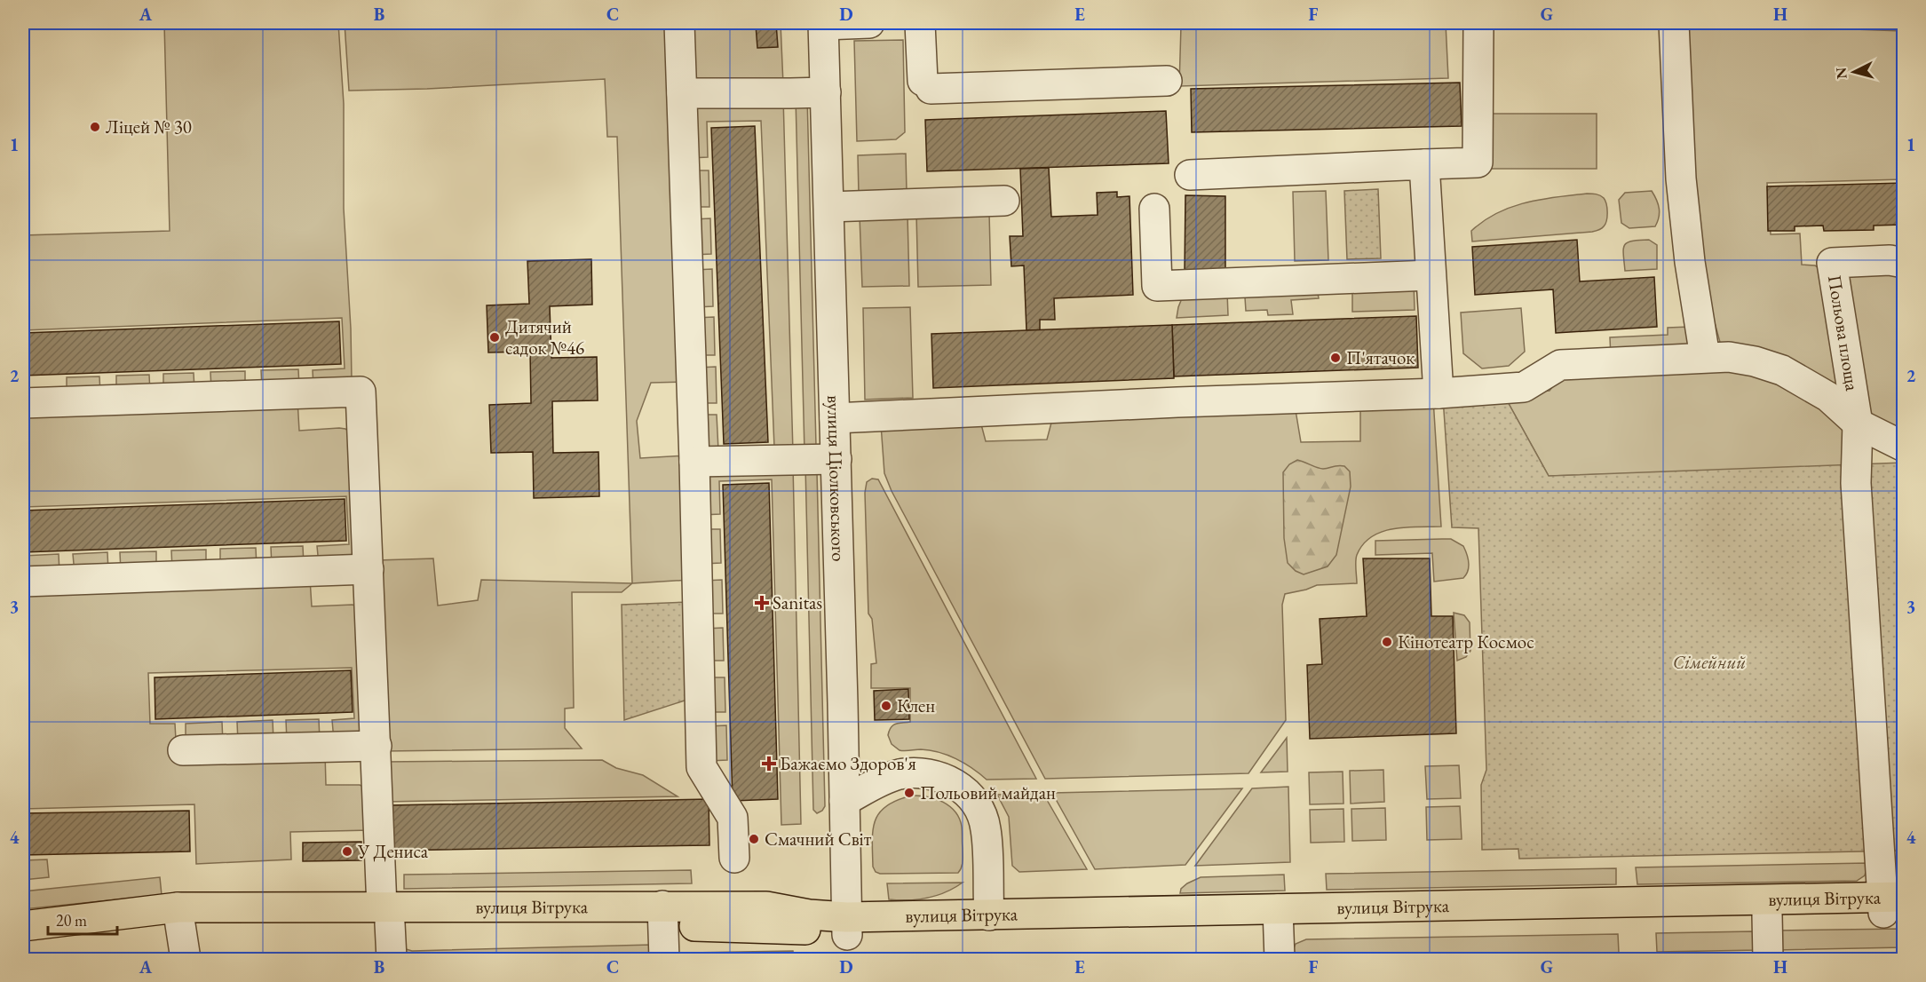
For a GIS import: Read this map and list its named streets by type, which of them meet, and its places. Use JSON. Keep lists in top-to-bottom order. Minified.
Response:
{"streets":{"main road":["вулиця Вітрука"],"street":["Польова площа","вулиця Ціолковського"]},"crossings":[["вулиця Ціолковського","вулиця Вітрука"]],"parks":["Сімейний"],"places":{"other":["Ліцей № 30","Дитячий садок №46","П'ятачок","Кінотеатр Космос","Клен","Польовий майдан","Смачний Світ","У Дениса"],"health":["Sanitas","Бажаємо Здоров'я"]},"scale_bar":"20 m","north":"left","grid":{"columns":["A","B","C","D","E","F","G","H"],"rows":["1","2","3","4"]}}
